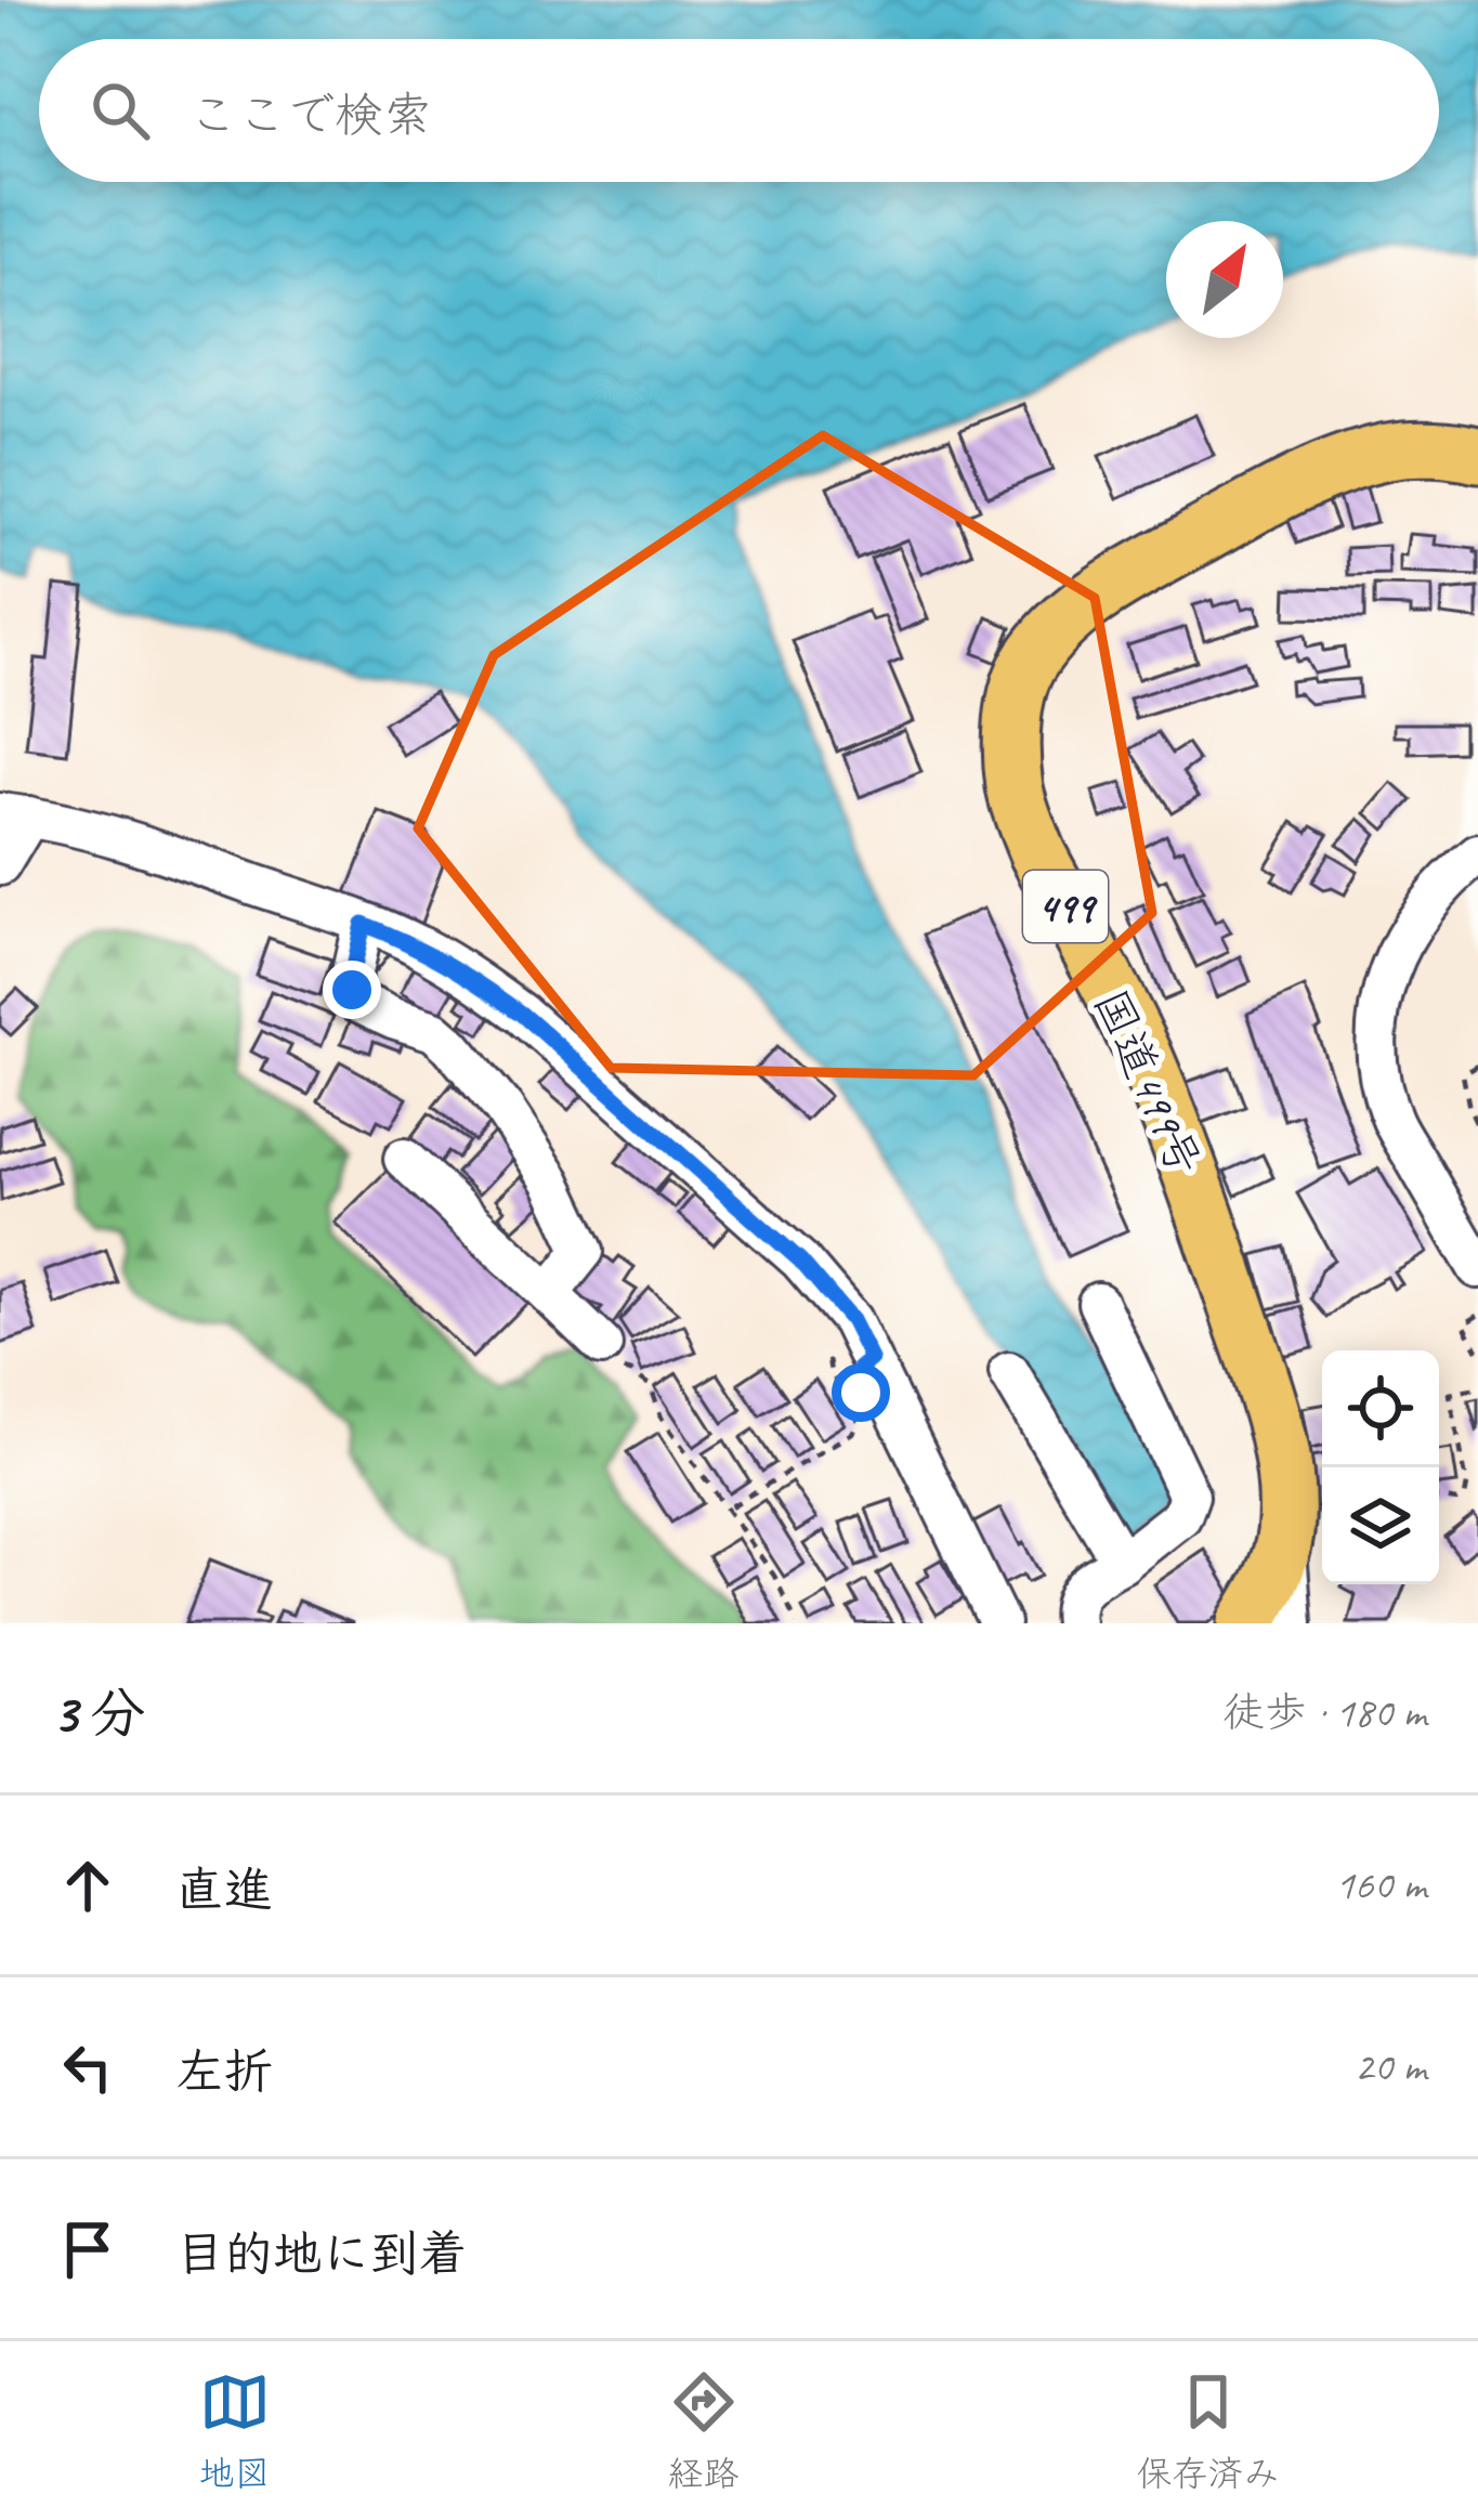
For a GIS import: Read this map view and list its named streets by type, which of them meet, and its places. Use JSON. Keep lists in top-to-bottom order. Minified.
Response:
{"streets":{"highway":["499","国道499号"]},"north":"top right","page":{"search":"ここで検索","heading":["3 分","徒歩 · 180 m"],"list":[["直進","160 m"],["左折","20 m"],"目的地に到着"],"nav":["地図","経路","保存済み"]}}
